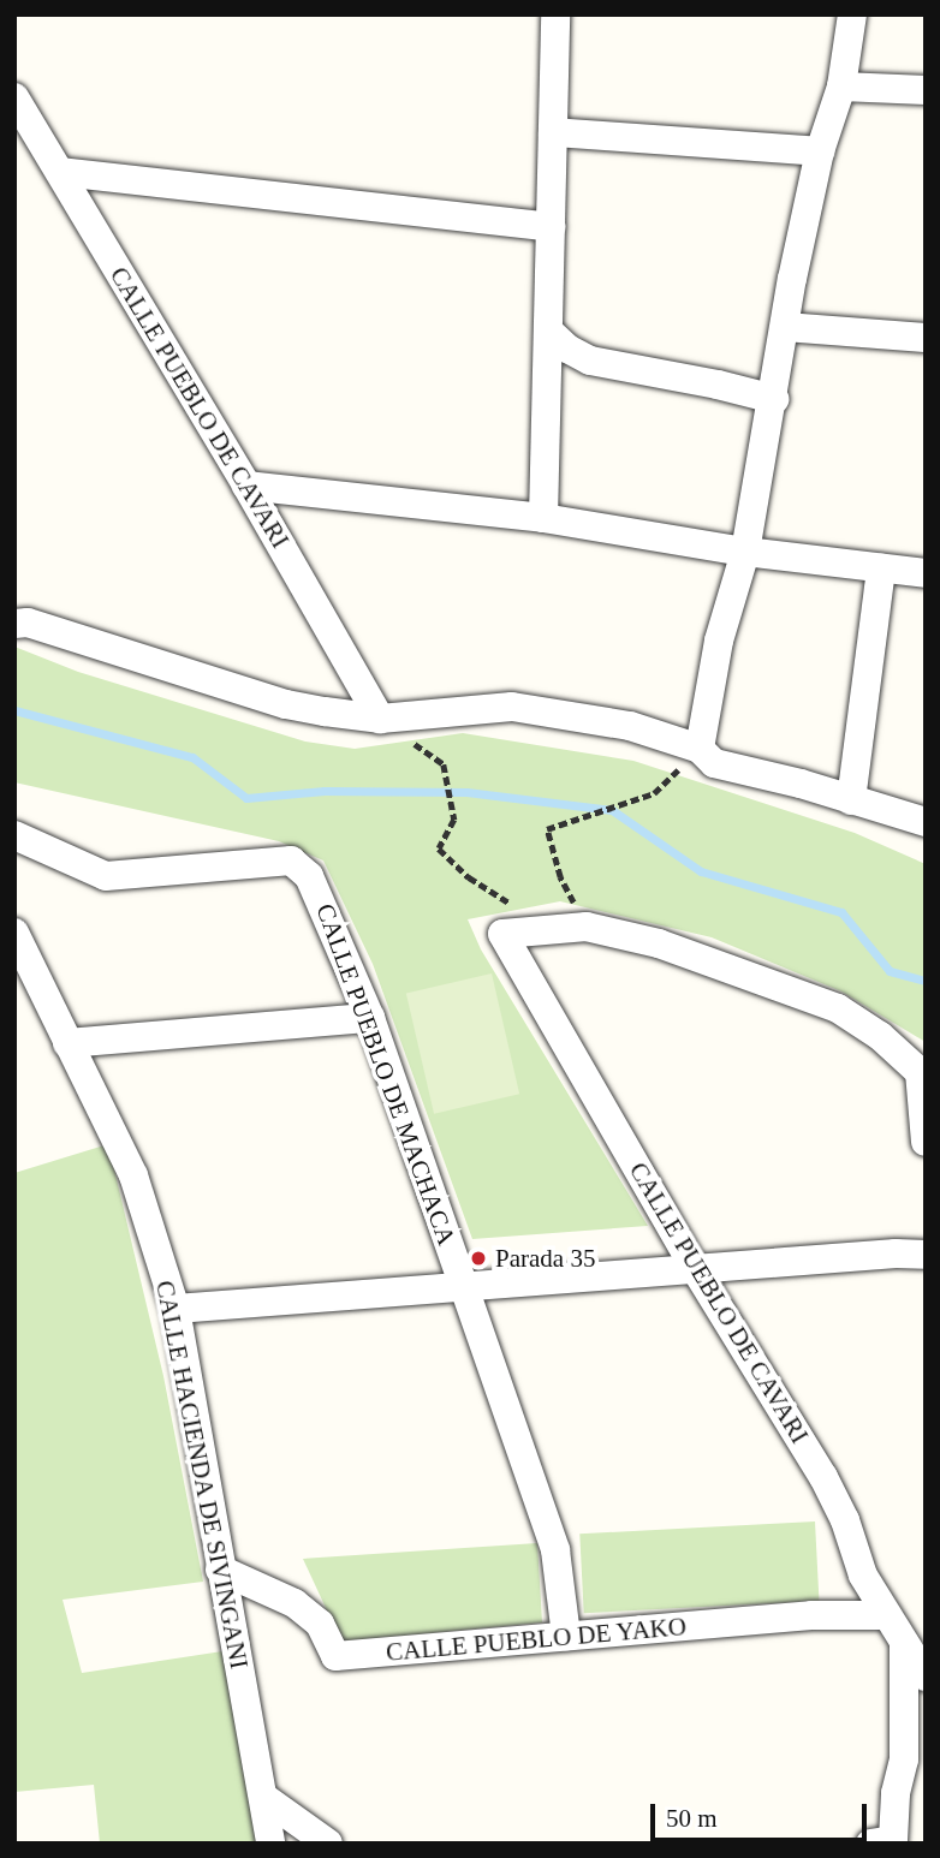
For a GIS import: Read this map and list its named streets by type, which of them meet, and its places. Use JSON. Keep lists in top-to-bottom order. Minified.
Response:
{"streets":{"street":["CALLE PUEBLO DE CAVARI","CALLE PUEBLO DE MACHACA","CALLE HACIENDA DE SIVINGANI","CALLE PUEBLO DE YAKO"]},"crossings":[["CALLE PUEBLO DE CAVARI","CALLE PUEBLO DE YAKO"],["CALLE PUEBLO DE MACHACA","CALLE PUEBLO DE YAKO"],["CALLE HACIENDA DE SIVINGANI","CALLE PUEBLO DE YAKO"]],"places":["Parada 35"],"scale_bar":"50 m"}
